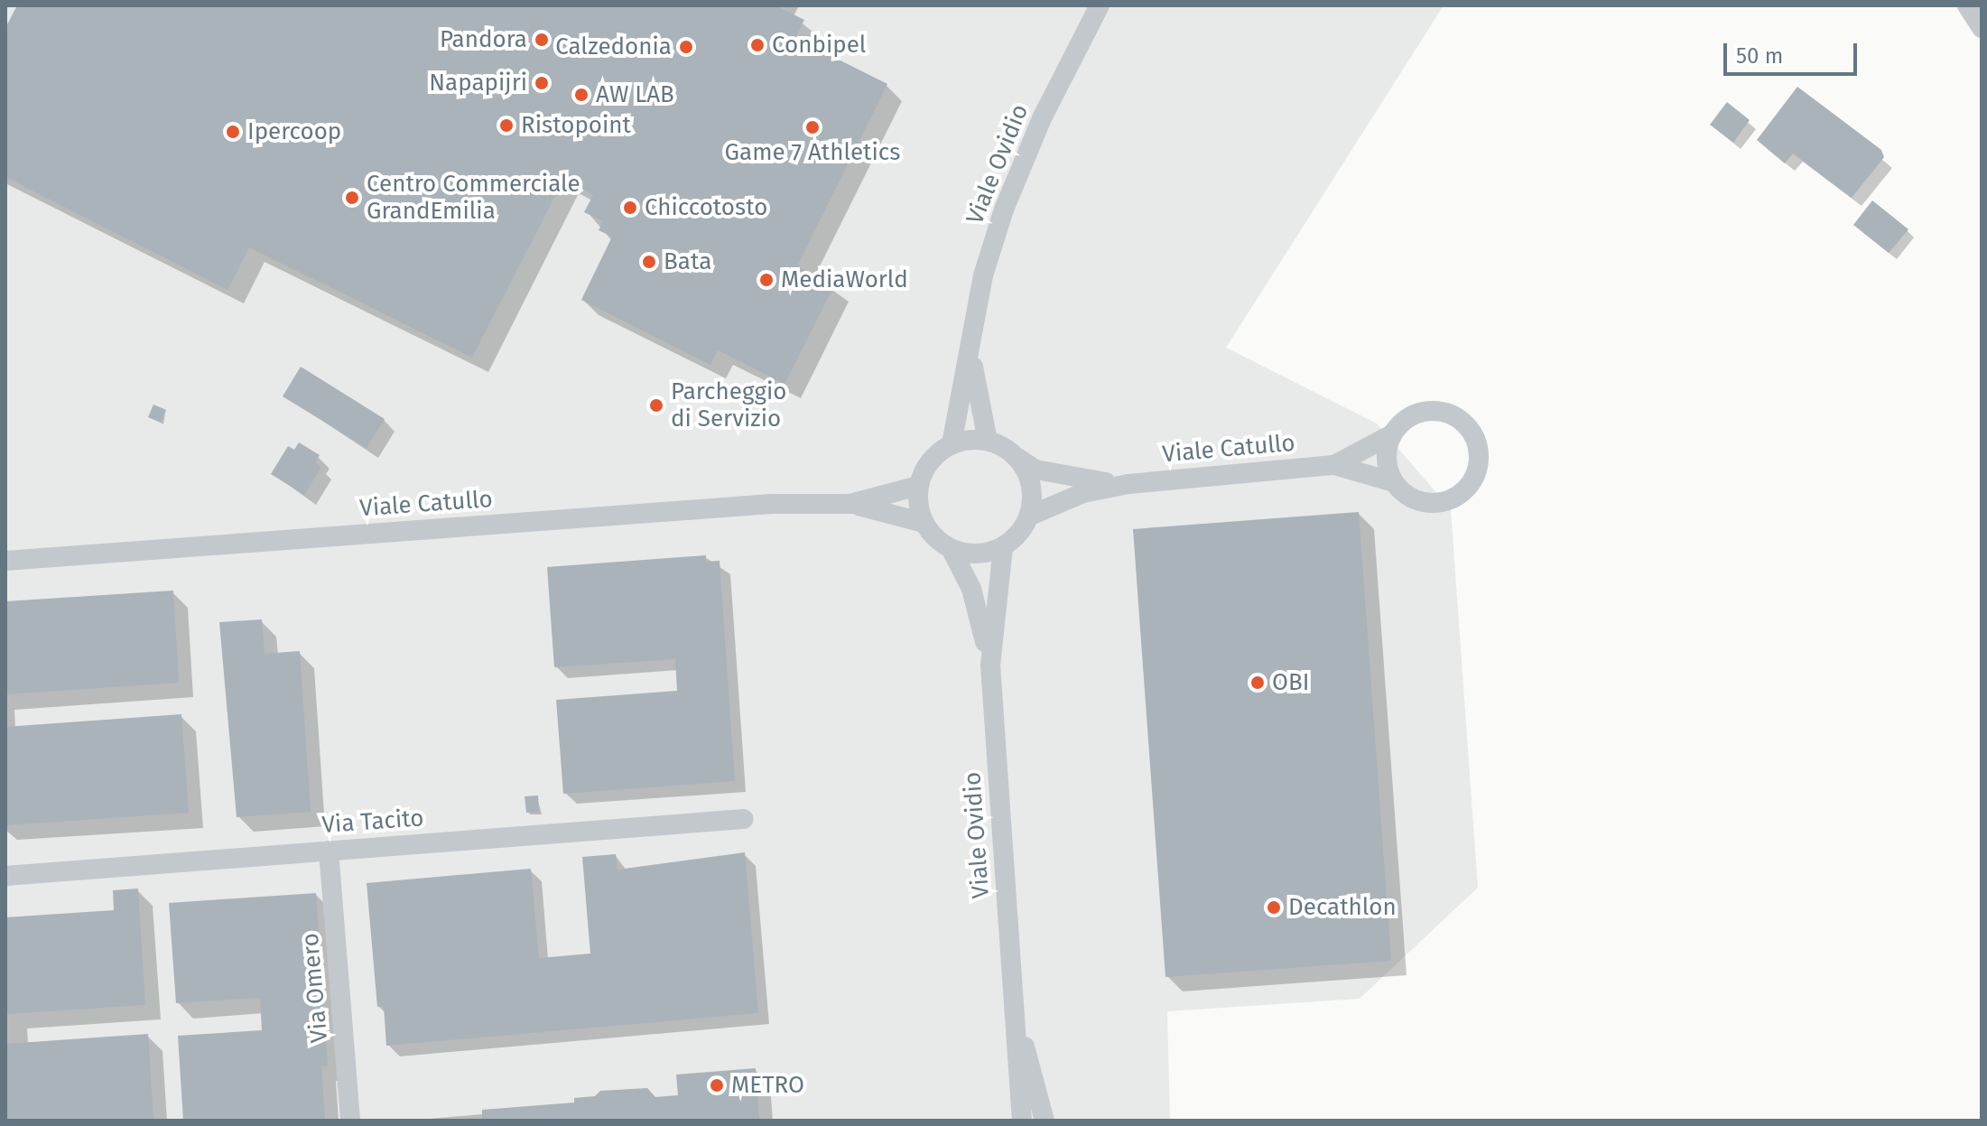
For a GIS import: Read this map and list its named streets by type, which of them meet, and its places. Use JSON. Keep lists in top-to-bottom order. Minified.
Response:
{"streets":{"street":["Viale Ovidio","Viale Catullo","Via Tacito","Via Omero"]},"crossings":[["Viale Ovidio","Viale Catullo"],["Via Tacito","Via Omero"]],"places":["Pandora","Conbipel","Calzedonia","Napapijri","AW LAB","Ristopoint","Game 7 Athletics","Ipercoop","Centro Commerciale GrandEmilia","Chiccotosto","Bata","MediaWorld","Parcheggio di Servizio","OBI","Decathlon","METRO"],"scale_bar":"50 m"}
